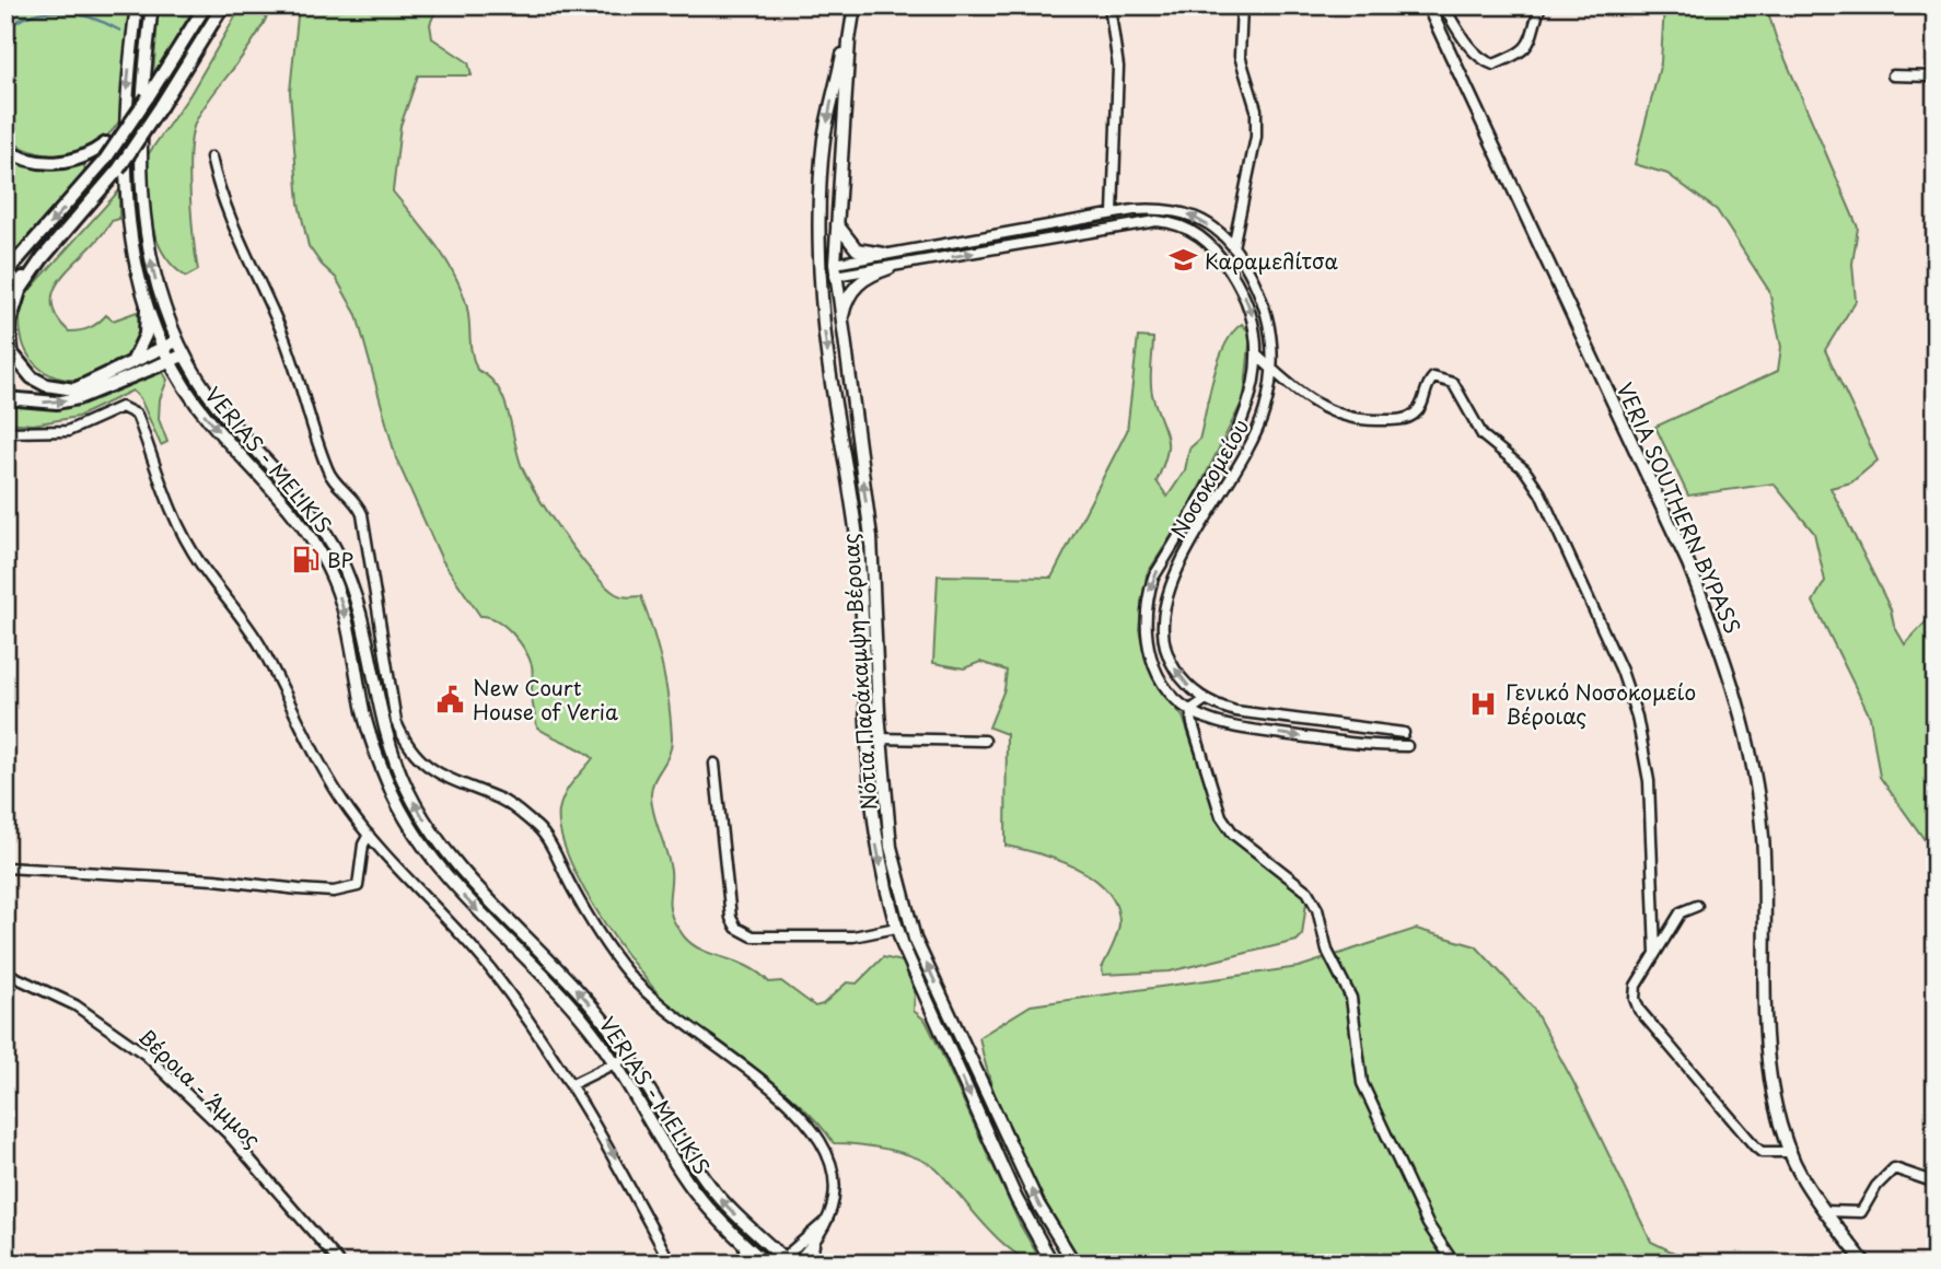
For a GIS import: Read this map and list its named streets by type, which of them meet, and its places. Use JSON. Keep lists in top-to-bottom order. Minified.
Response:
{"streets":{"main road":["VERIAS - MELIKIS","VERIA SOUTHERN BYPASS","Νότια Παράκαμψη Βέροιας"],"street":["Νοσοκομείου","Βέροια - Άμμος"]},"crossings":[["Νοσοκομείου","Νότια Παράκαμψη Βέροιας"]],"places":{"school or university":["Καραμελίτσα"],"fuel station":["BP"],"public building":["New Court House of Veria"],"hospital":["Γενικό Νοσοκομείο Βέροιας"]}}
